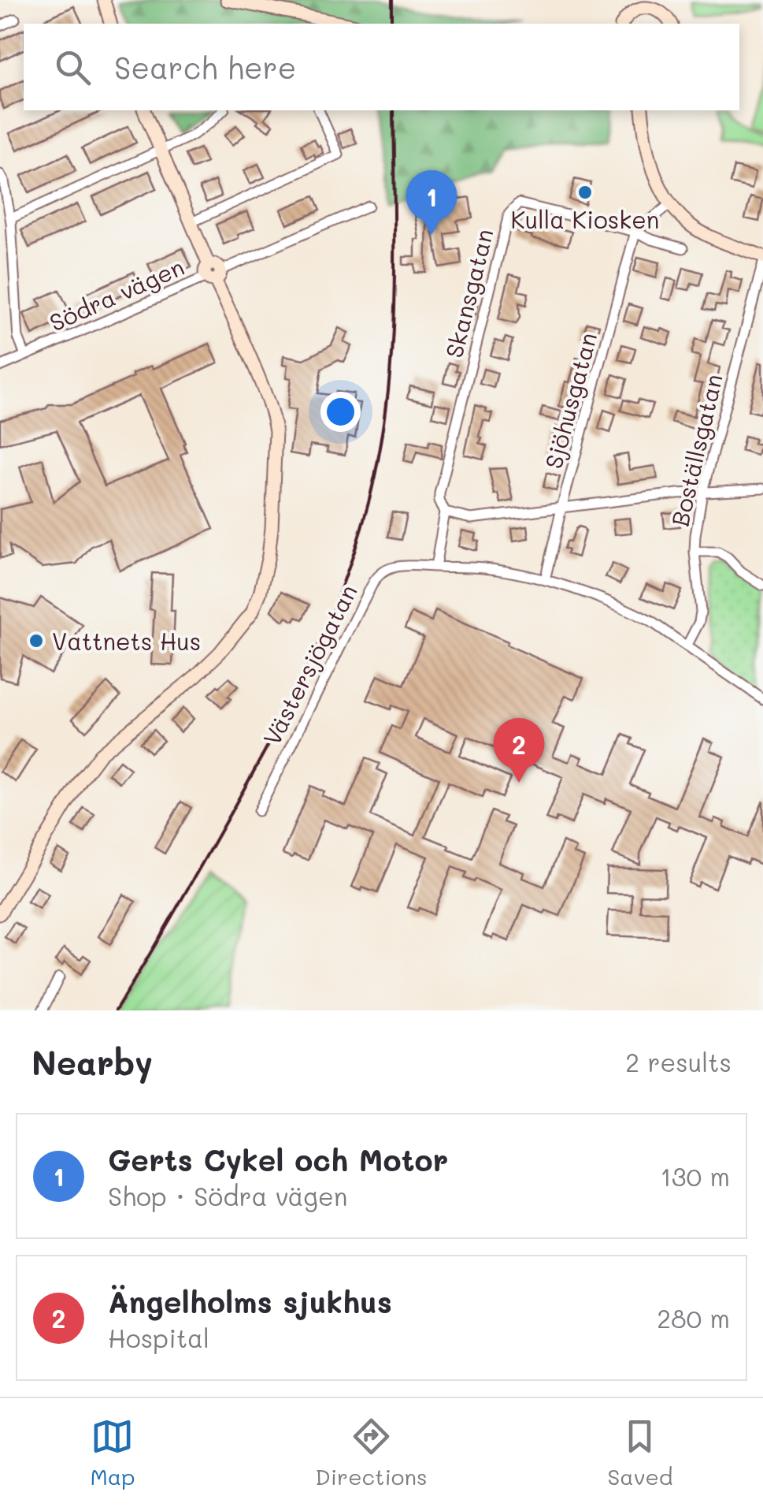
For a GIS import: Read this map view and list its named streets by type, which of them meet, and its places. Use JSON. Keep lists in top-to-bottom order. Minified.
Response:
{"streets":{"street":["Skansgatan","Södra vägen","Sjöhusgatan","Boställsgatan","Västersjögatan"]},"crossings":[["Skansgatan","Sjöhusgatan"],["Sjöhusgatan","Västersjögatan"],["Boställsgatan","Västersjögatan"]],"places":["Kulla Kiosken","Vattnets Hus"],"page":{"search":"Search here","pins":["1","2"],"heading":["Nearby","2 results"],"list":[{"mark":"1","name":"Gerts Cykel och Motor","note":"Shop · Södra vägen","value":"130 m"},{"mark":"2","name":"Ängelholms sjukhus","note":"Hospital","value":"280 m"}],"nav":["Map","Directions","Saved"]}}
